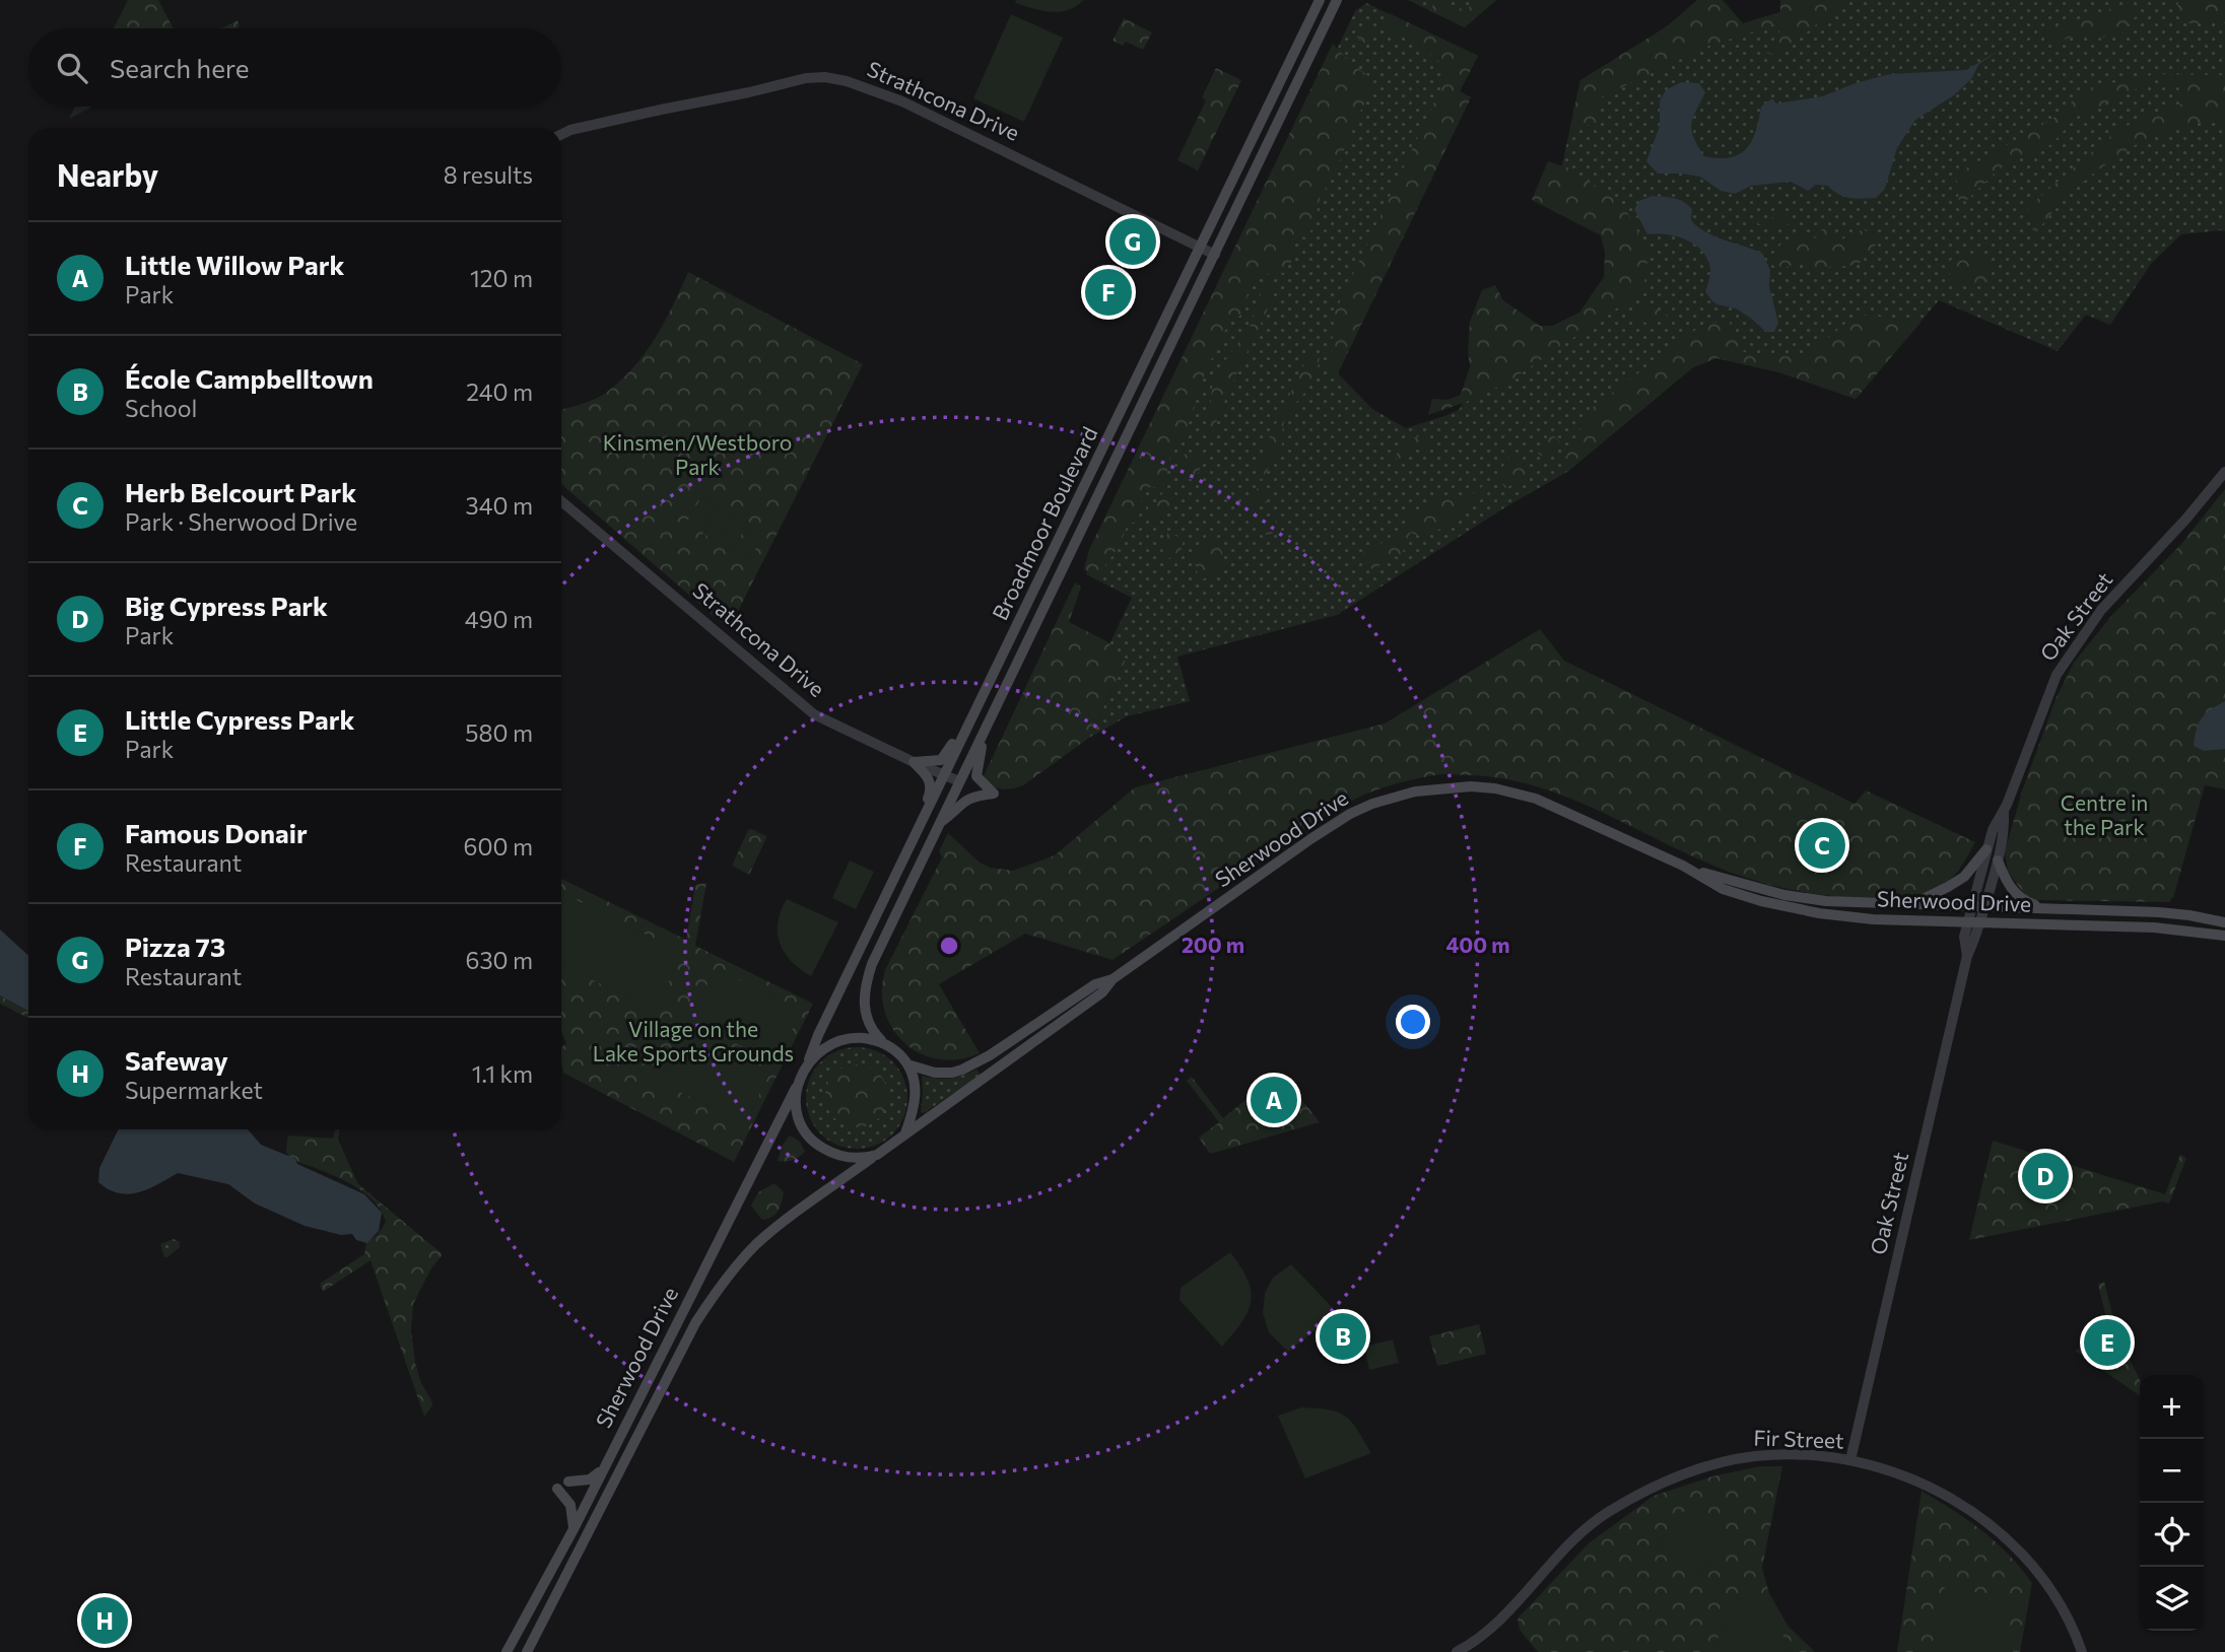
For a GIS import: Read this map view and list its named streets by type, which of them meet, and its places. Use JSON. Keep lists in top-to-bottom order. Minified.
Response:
{"streets":{"main road":["Broadmoor Boulevard","Sherwood Drive"],"street":["Strathcona Drive","Oak Street","Fir Street"]},"crossings":[["Strathcona Drive","Broadmoor Boulevard"],["Broadmoor Boulevard","Sherwood Drive"],["Oak Street","Sherwood Drive"],["Oak Street","Fir Street"]],"parks":["Kinsmen/Westboro Park","Centre in the Park","Village on the Lake Sports Grounds"],"page":{"search":"Search here","heading":["Nearby","8 results"],"pins":["G","F","C","A","D","B","E","H"],"list":[{"mark":"A","name":"Little Willow Park","note":"Park","value":"120 m"},{"mark":"B","name":"École Campbelltown","note":"School","value":"240 m"},{"mark":"C","name":"Herb Belcourt Park","note":"Park · Sherwood Drive","value":"340 m"},{"mark":"D","name":"Big Cypress Park","note":"Park","value":"490 m"},{"mark":"E","name":"Little Cypress Park","note":"Park","value":"580 m"},{"mark":"F","name":"Famous Donair","note":"Restaurant","value":"600 m"},{"mark":"G","name":"Pizza 73","note":"Restaurant","value":"630 m"},{"mark":"H","name":"Safeway","note":"Supermarket","value":"1.1 km"}],"map_buttons":["+","−"]},"rings":["200 m","400 m"]}
